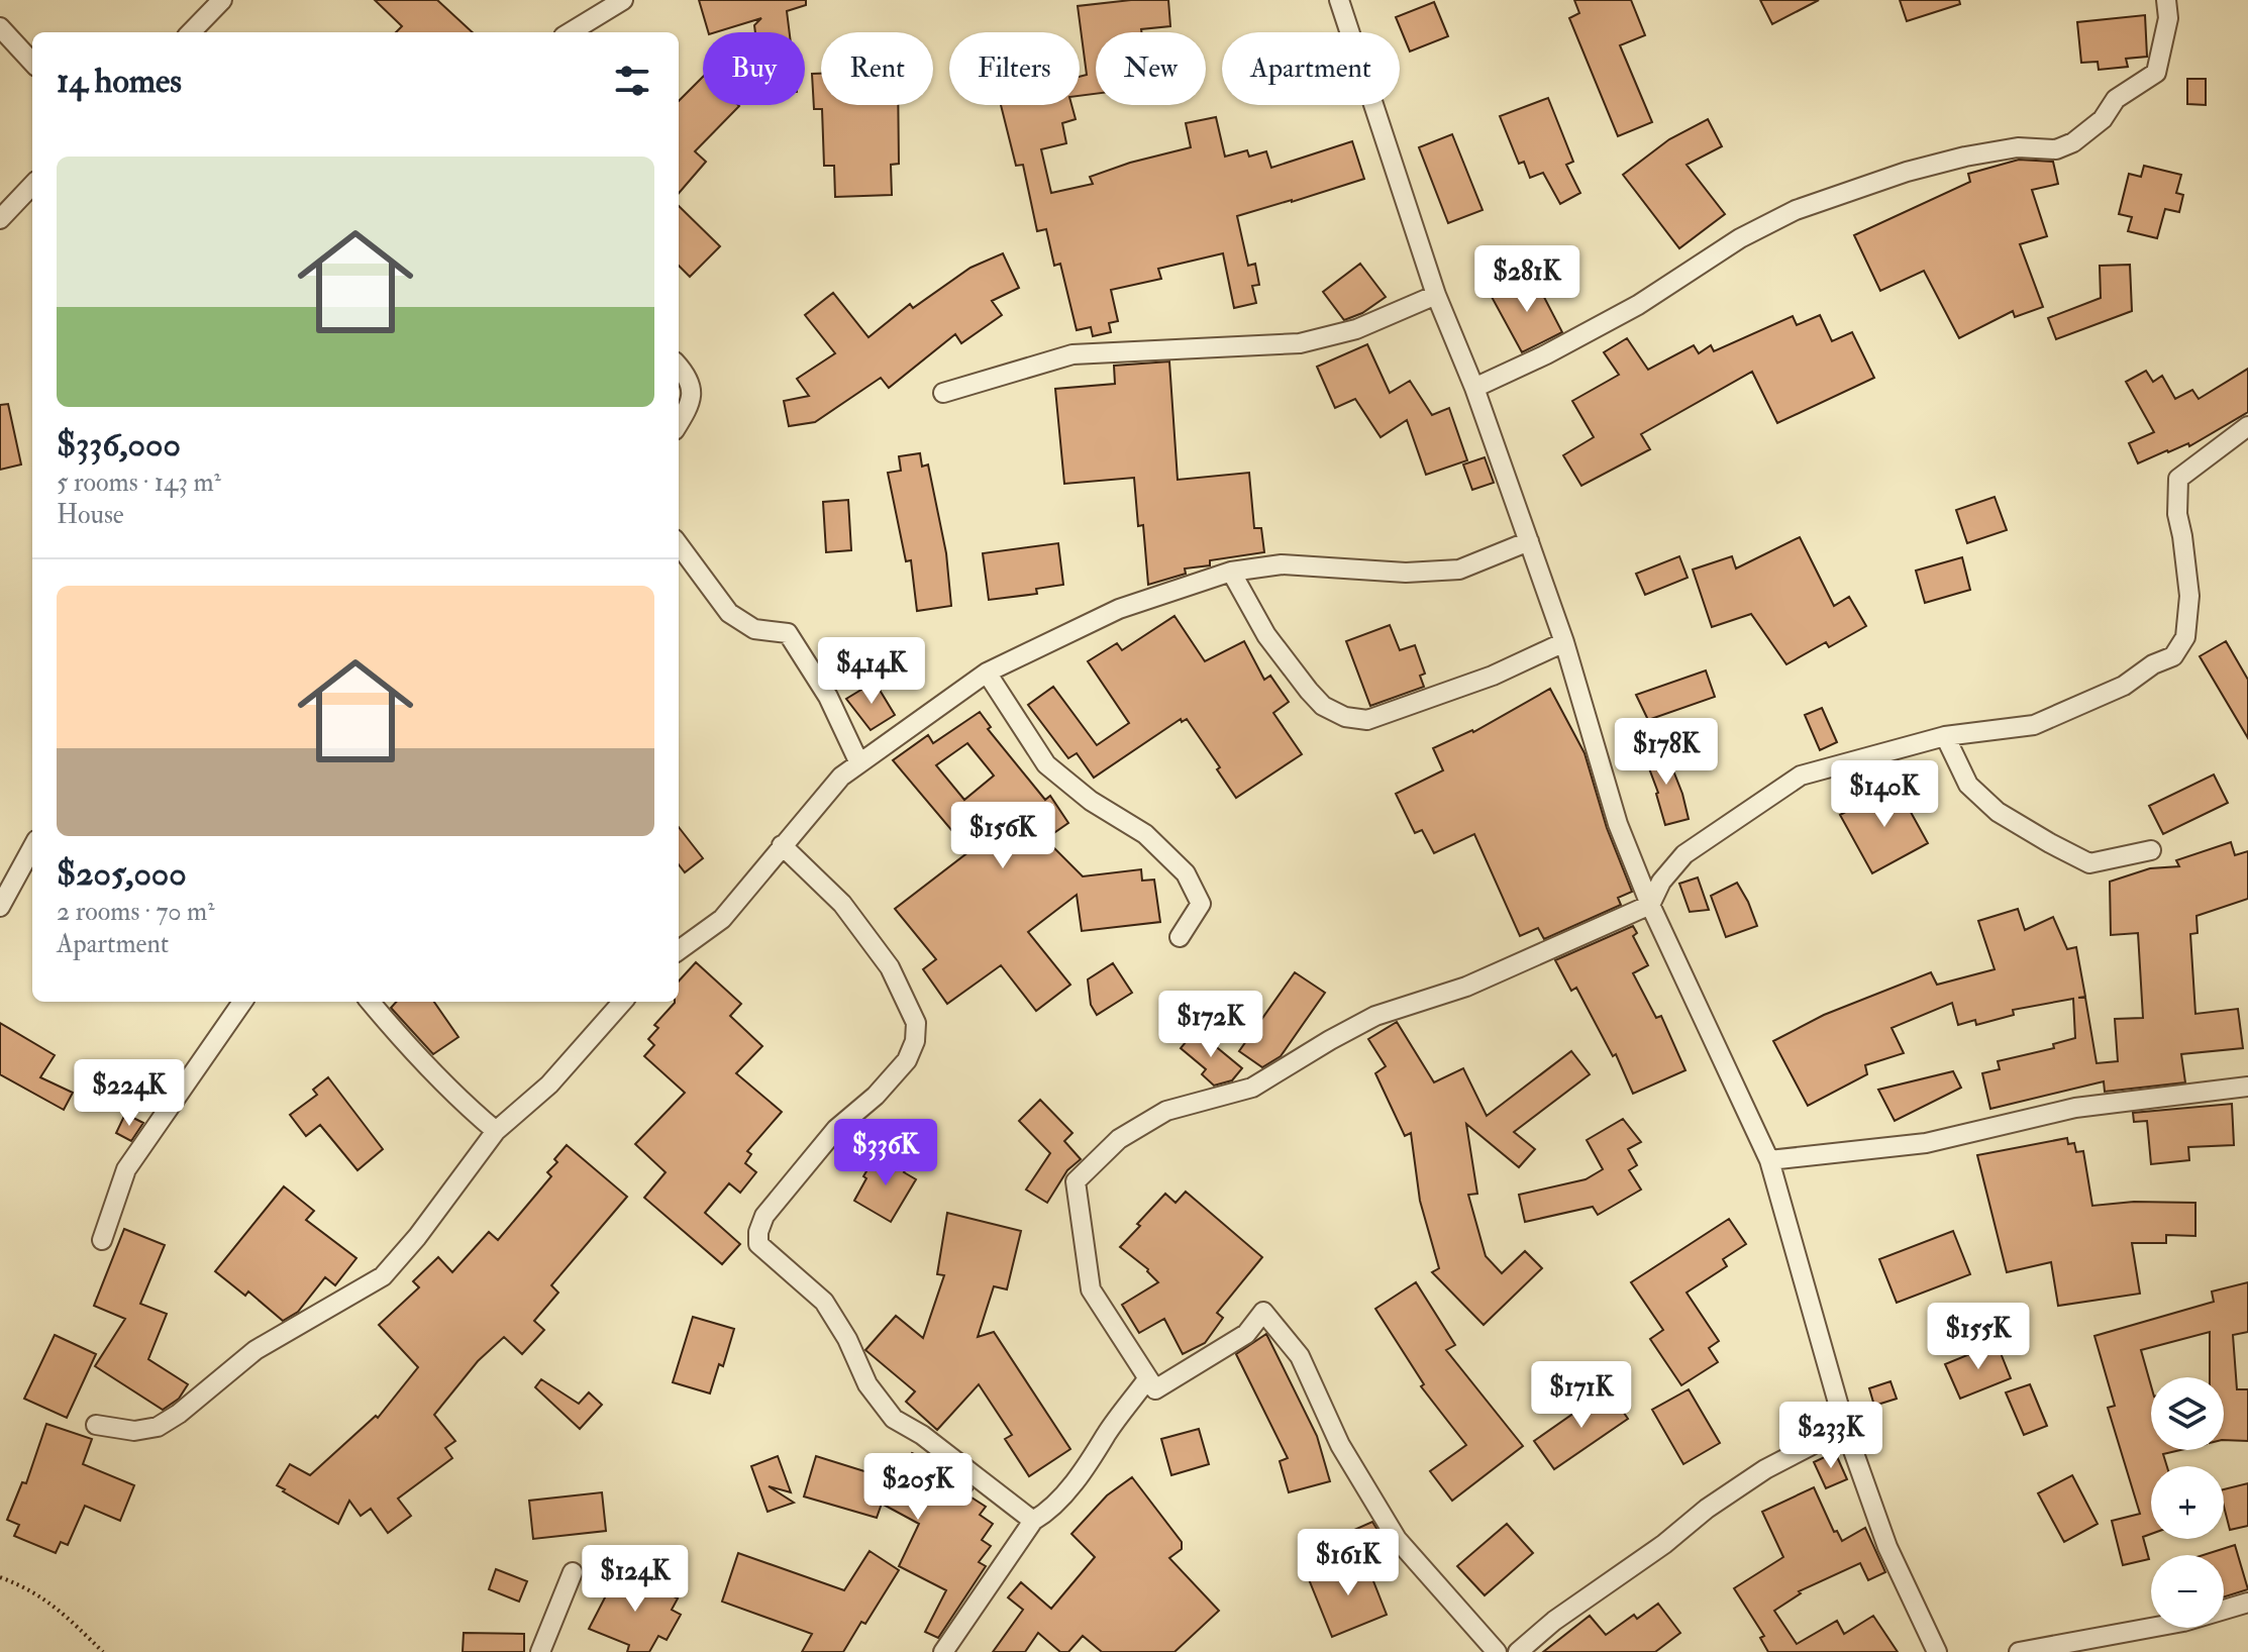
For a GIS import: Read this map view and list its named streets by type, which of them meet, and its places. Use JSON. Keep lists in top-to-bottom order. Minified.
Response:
{"page":{"chip":["Buy","Rent","Filters","New","Apartment"],"heading":"14 homes","list":[{"name":"$336,000","note":"5 rooms · 143 m² · House"},{"name":"$205,000","note":"2 rooms · 70 m² · Apartment"}],"price":["$281K","$414K","$178K","$140K","$156K","$172K","$224K","$336K","$155K","$171K","$233K","$205K","$161K","$124K"],"map_buttons":["+","−"]}}
